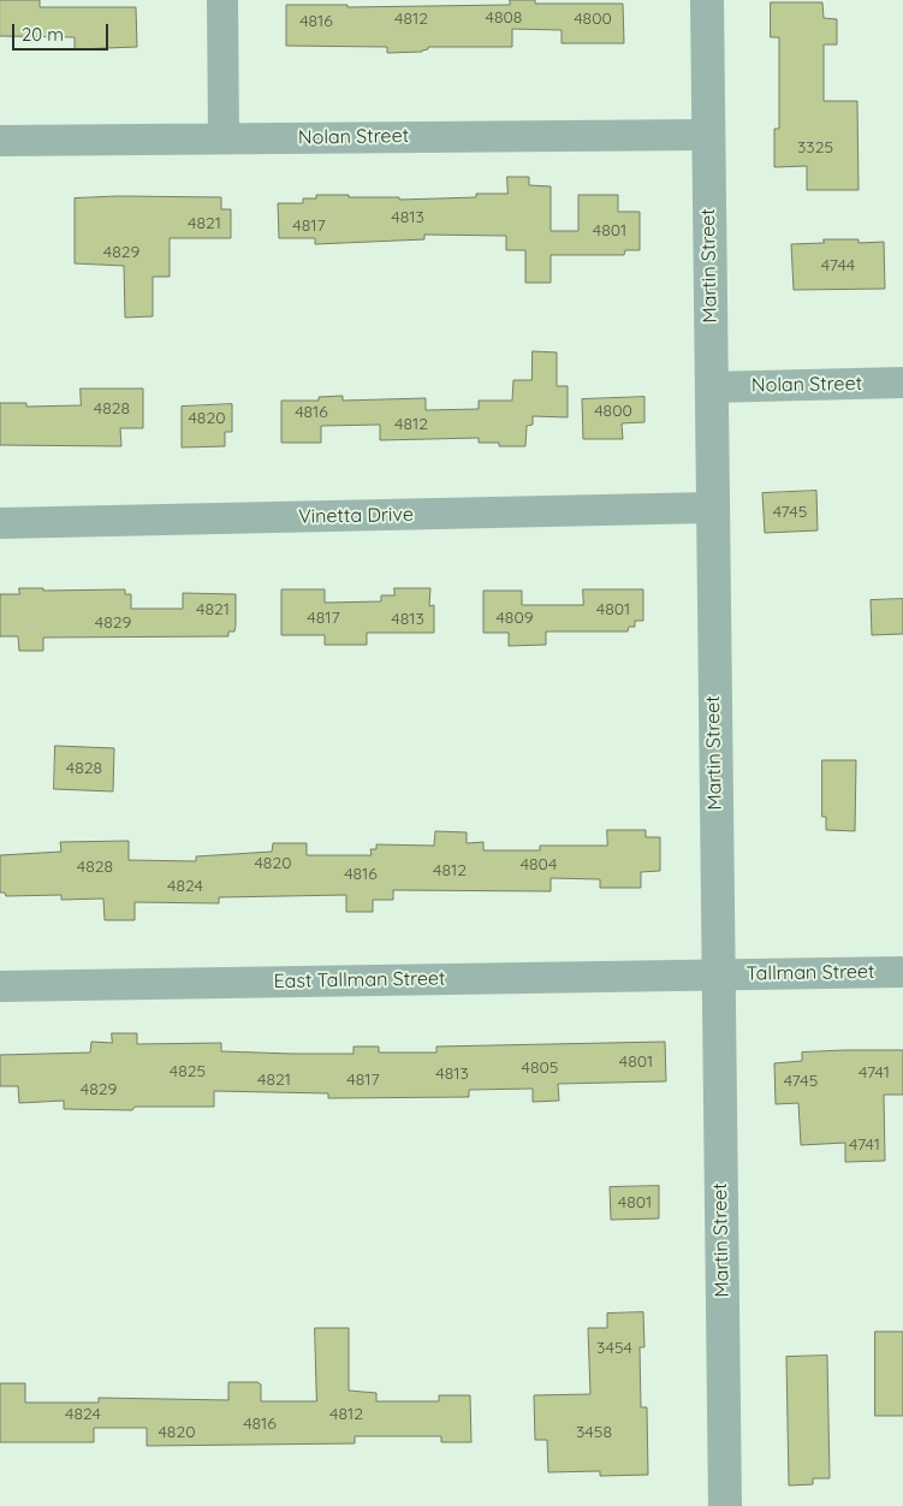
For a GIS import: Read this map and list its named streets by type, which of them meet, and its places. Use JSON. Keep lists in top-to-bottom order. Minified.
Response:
{"streets":{"street":["Nolan Street","Martin Street","Vinetta Drive","Tallman Street","East Tallman Street"]},"crossings":[["Nolan Street","Martin Street"],["Martin Street","Vinetta Drive"],["Martin Street","Tallman Street"],["Martin Street","East Tallman Street"],["Tallman Street","East Tallman Street"]],"house_numbers":["4808","4812","4800","4816","3325","4813","4821","4817","4801","4829","4744","4828","4800","4816","4820","4812","4745","4821","4801","4817","4809","4813","4829","4828","4820","4804","4828","4812","4816","4824","4801","4805","4825","4741","4813","4821","4817","4745","4829","4741","4801","3454","4824","4812","4816","4820","3458"],"scale_bar":"20 m"}
